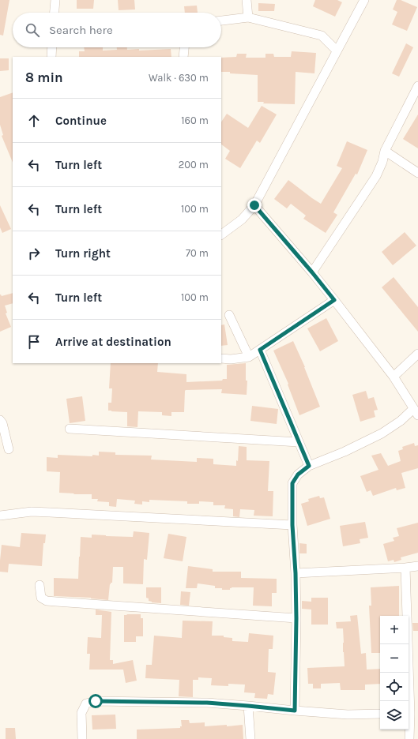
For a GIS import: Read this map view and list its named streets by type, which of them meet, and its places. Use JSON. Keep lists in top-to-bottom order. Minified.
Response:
{"page":{"search":"Search here","heading":["8 min","Walk · 630 m"],"list":[["Continue","160 m"],["Turn left","200 m"],["Turn left","100 m"],["Turn right","70 m"],["Turn left","100 m"],"Arrive at destination"],"map_buttons":["+","−"]}}
